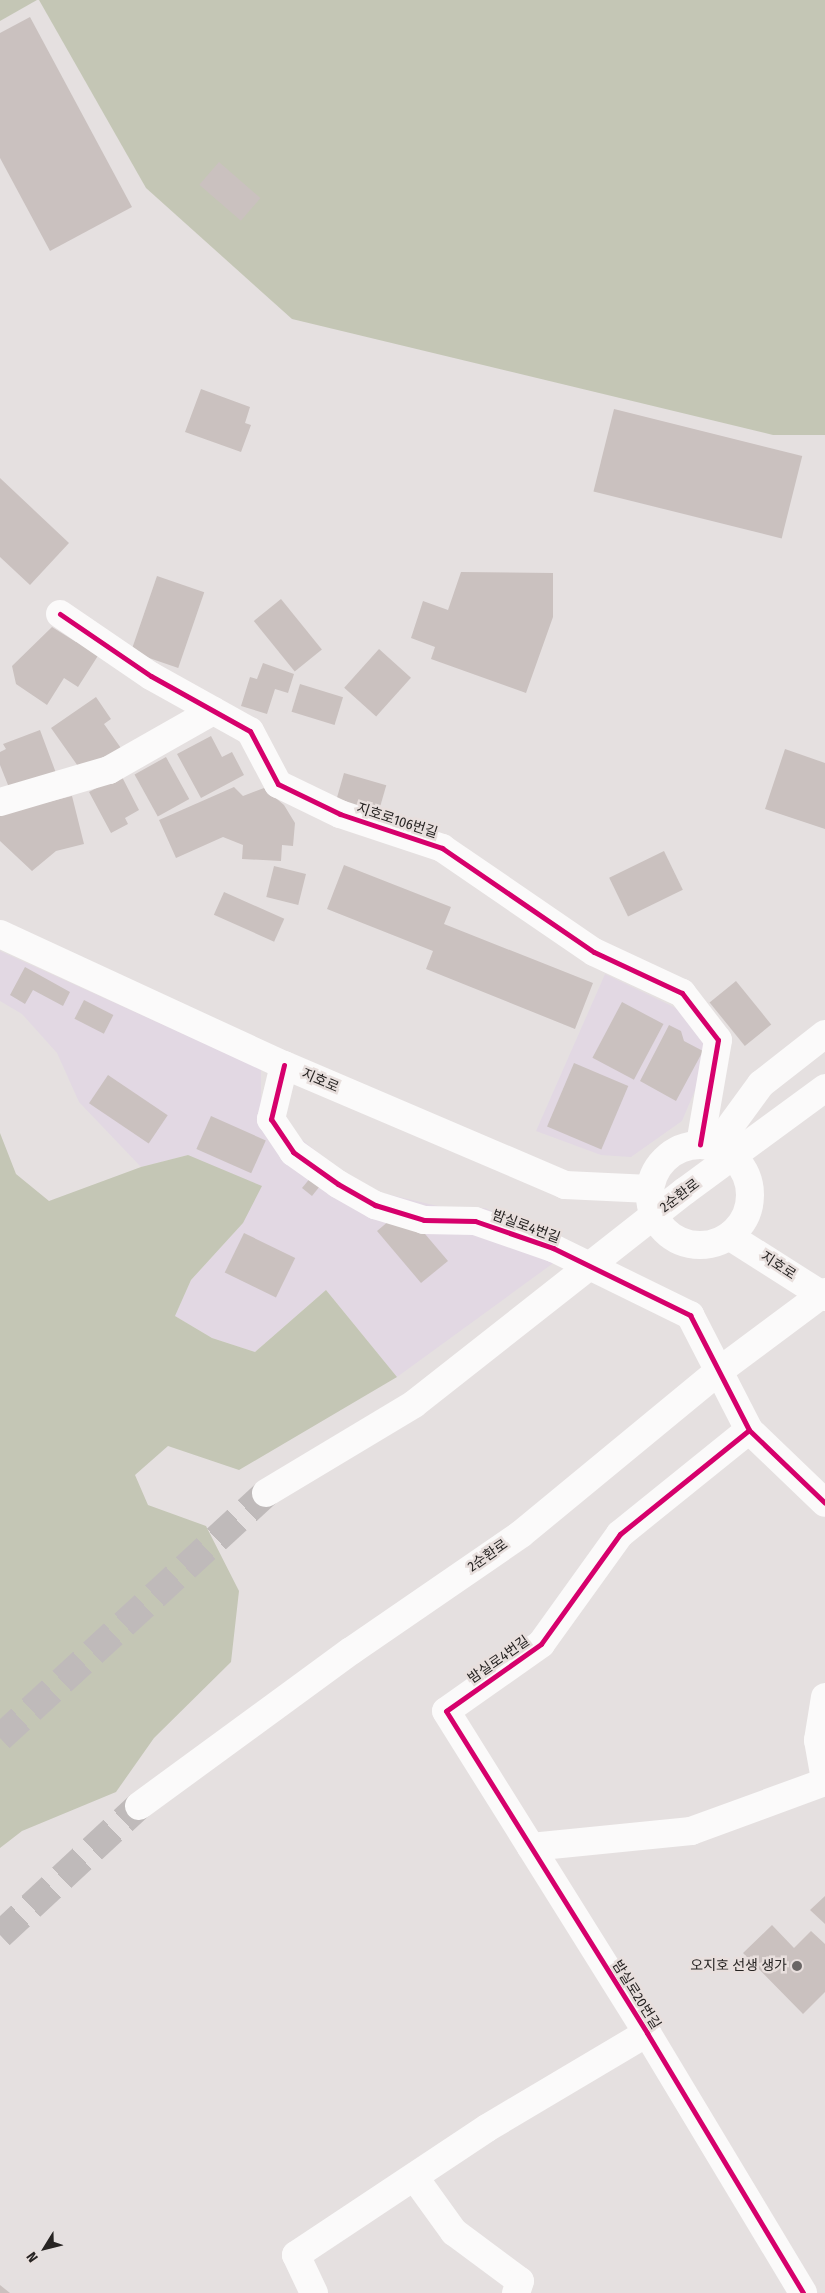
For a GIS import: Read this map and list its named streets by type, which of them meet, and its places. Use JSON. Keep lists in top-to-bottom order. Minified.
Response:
{"streets":{"main road":["지호로106번길","지호로","2순환로","밤실로4번길","밤실로20번길"]},"crossings":[["지호로106번길","지호로"],["지호로","밤실로4번길"],["밤실로4번길","밤실로20번길"]],"places":["오지호 선생 생가"],"north":"bottom left"}
